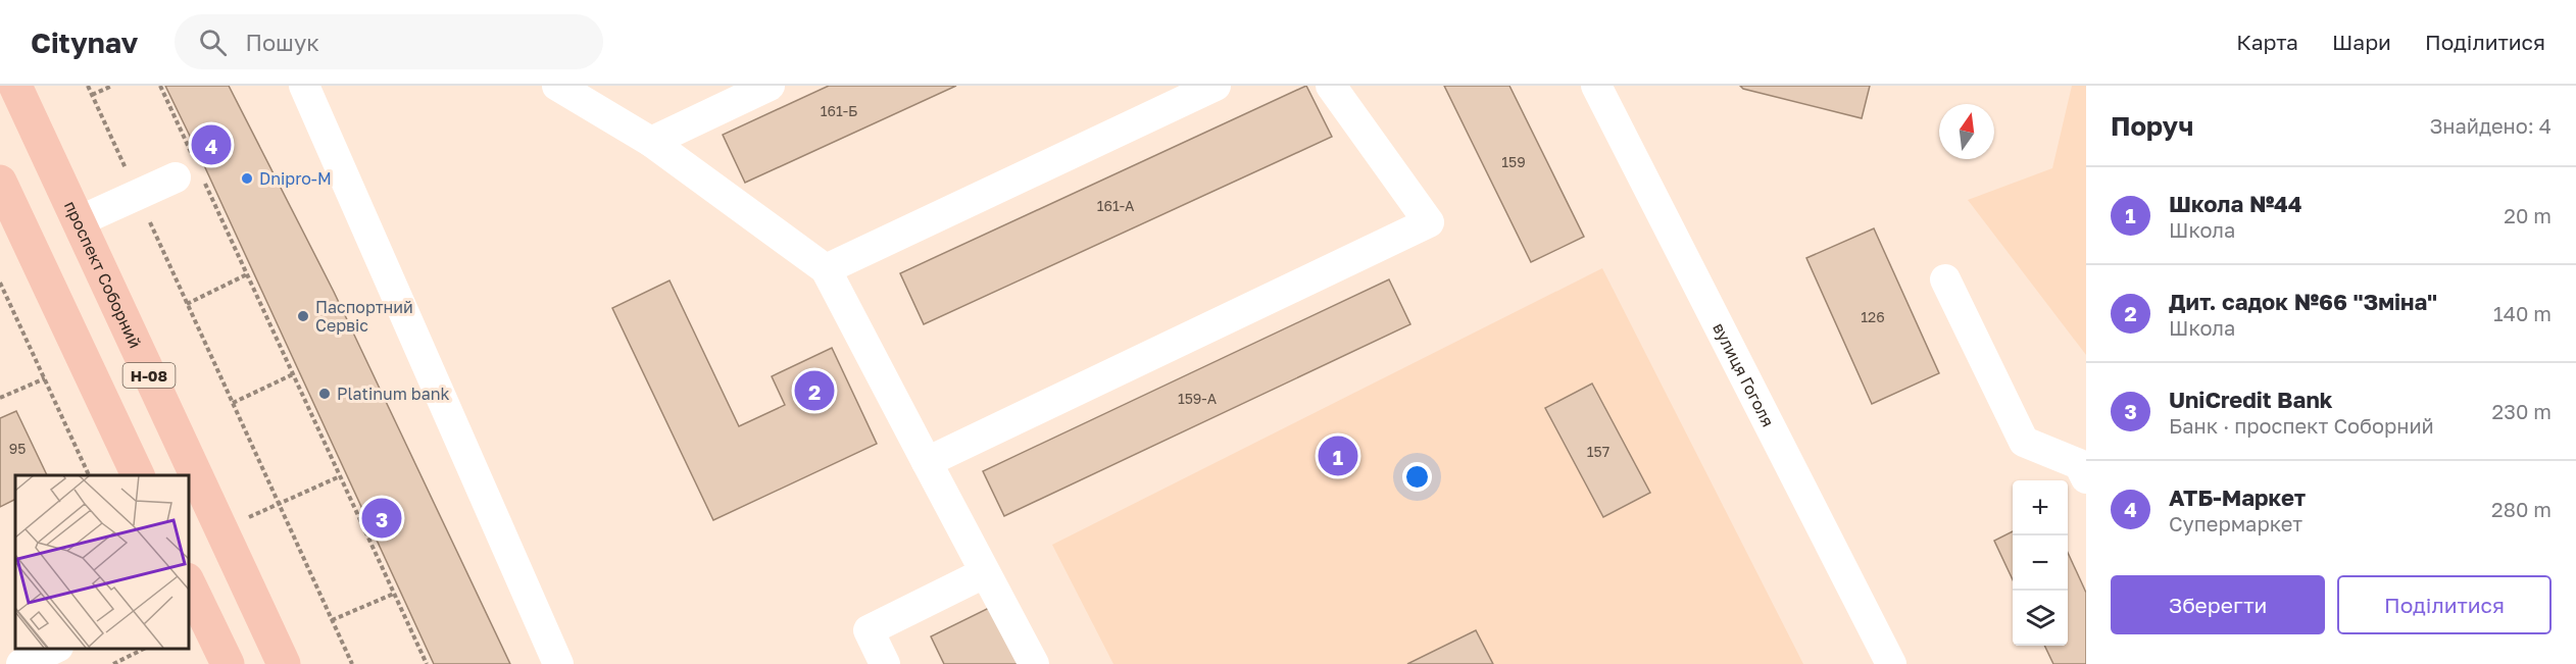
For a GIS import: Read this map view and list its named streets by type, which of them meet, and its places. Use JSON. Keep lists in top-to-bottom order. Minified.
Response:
{"streets":{"main road":["проспект Соборний","Н-08"],"street":["вулиця Гоголя"]},"places":["Dnipro-M","Паспортний Сервіс","Platinum bank"],"house_numbers":["161-Б","159","161-А","126","159-А","95","157"],"north":"top","page":{"header":"Citynav","search":"Пошук","nav":["Карта","Шари","Поділитися"],"heading":["Поруч","Знайдено: 4"],"pins":["4","2","1","3"],"list":[{"mark":"1","name":"Школа №44","note":"Школа","value":"20 m"},{"mark":"2","name":"Дит. садок №66 \"Зміна\"","note":"Школа","value":"140 m"},{"mark":"3","name":"UniCredit Bank","note":"Банк · проспект Соборний","value":"230 m"},{"mark":"4","name":"АТБ-Маркет","note":"Супермаркет","value":"280 m"}],"map_buttons":["+","−"],"buttons":["Зберегти","Поділитися"]}}
